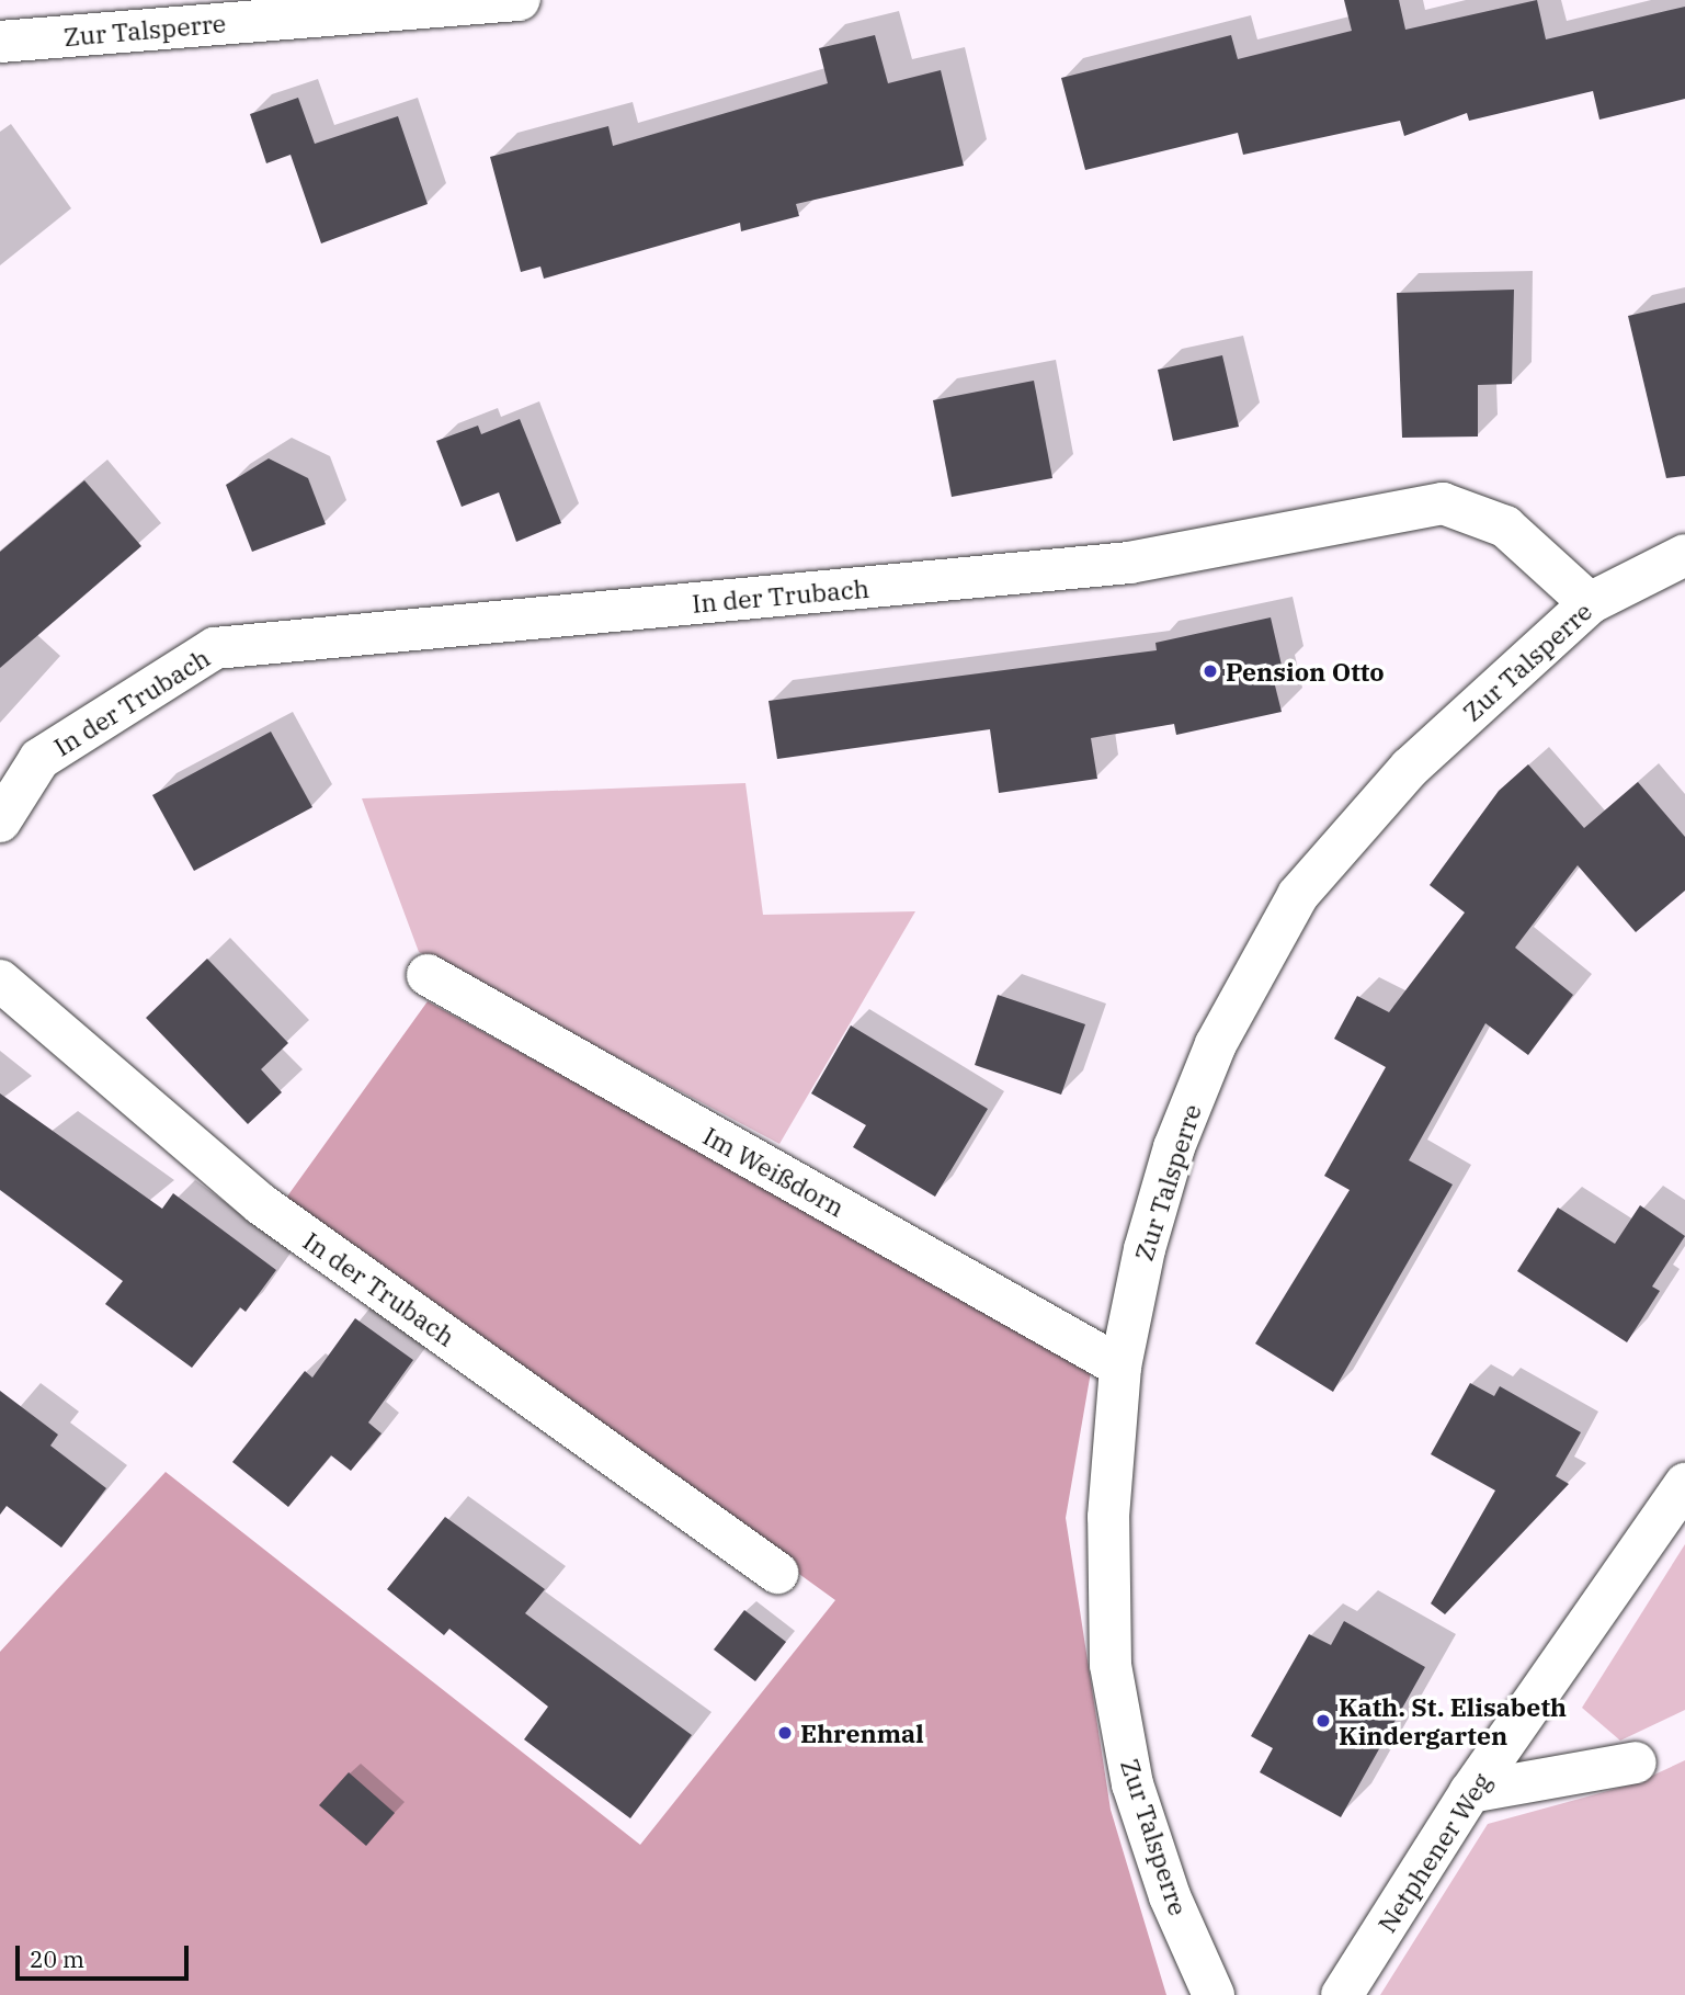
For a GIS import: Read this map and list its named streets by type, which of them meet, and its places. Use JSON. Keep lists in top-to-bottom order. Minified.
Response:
{"streets":{"street":["Zur Talsperre","In der Trubach","Im Weißdorn","Netphener Weg"]},"crossings":[["Zur Talsperre","In der Trubach"],["Zur Talsperre","Im Weißdorn"]],"places":["Pension Otto","Kath. St. Elisabeth Kindergarten","Ehrenmal"],"scale_bar":"20 m"}
